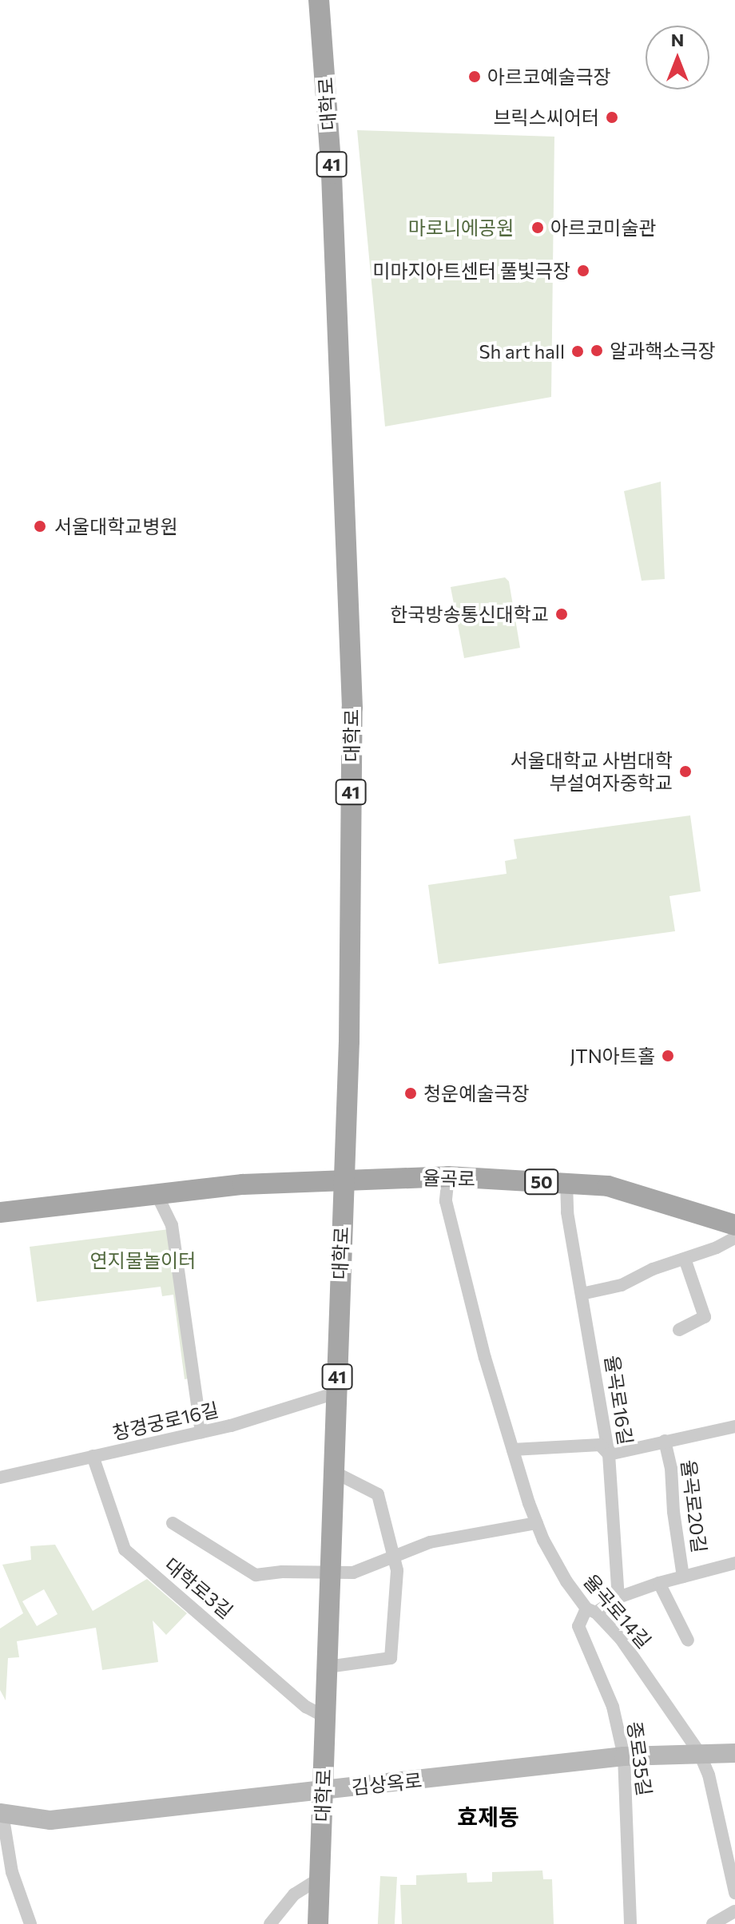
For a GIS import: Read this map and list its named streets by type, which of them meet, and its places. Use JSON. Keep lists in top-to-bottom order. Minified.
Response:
{"streets":{"main road":["대학로","41","율곡로","50"],"street":["율곡로16길","창경궁로16길","율곡로20길","대학로3길","율곡로14길","종로35길","김상옥로"]},"crossings":[["대학로","율곡로"],["대학로","창경궁로16길"],["대학로","대학로3길"],["대학로","김상옥로"],["율곡로","율곡로16길"],["율곡로","율곡로14길"],["율곡로16길","율곡로20길"],["창경궁로16길","대학로3길"],["율곡로14길","종로35길"],["율곡로14길","김상옥로"],["종로35길","김상옥로"]],"districts":["효제동"],"parks":["마로니에공원","연지물놀이터"],"places":["아르코예술극장","브릭스씨어터","아르코미술관","미마지아트센터 풀빛극장","알과핵소극장","Sh art hall","서울대학교병원","한국방송통신대학교","서울대학교 사범대학 부설여자중학교","JTN아트홀","청운예술극장"],"north":"top"}
